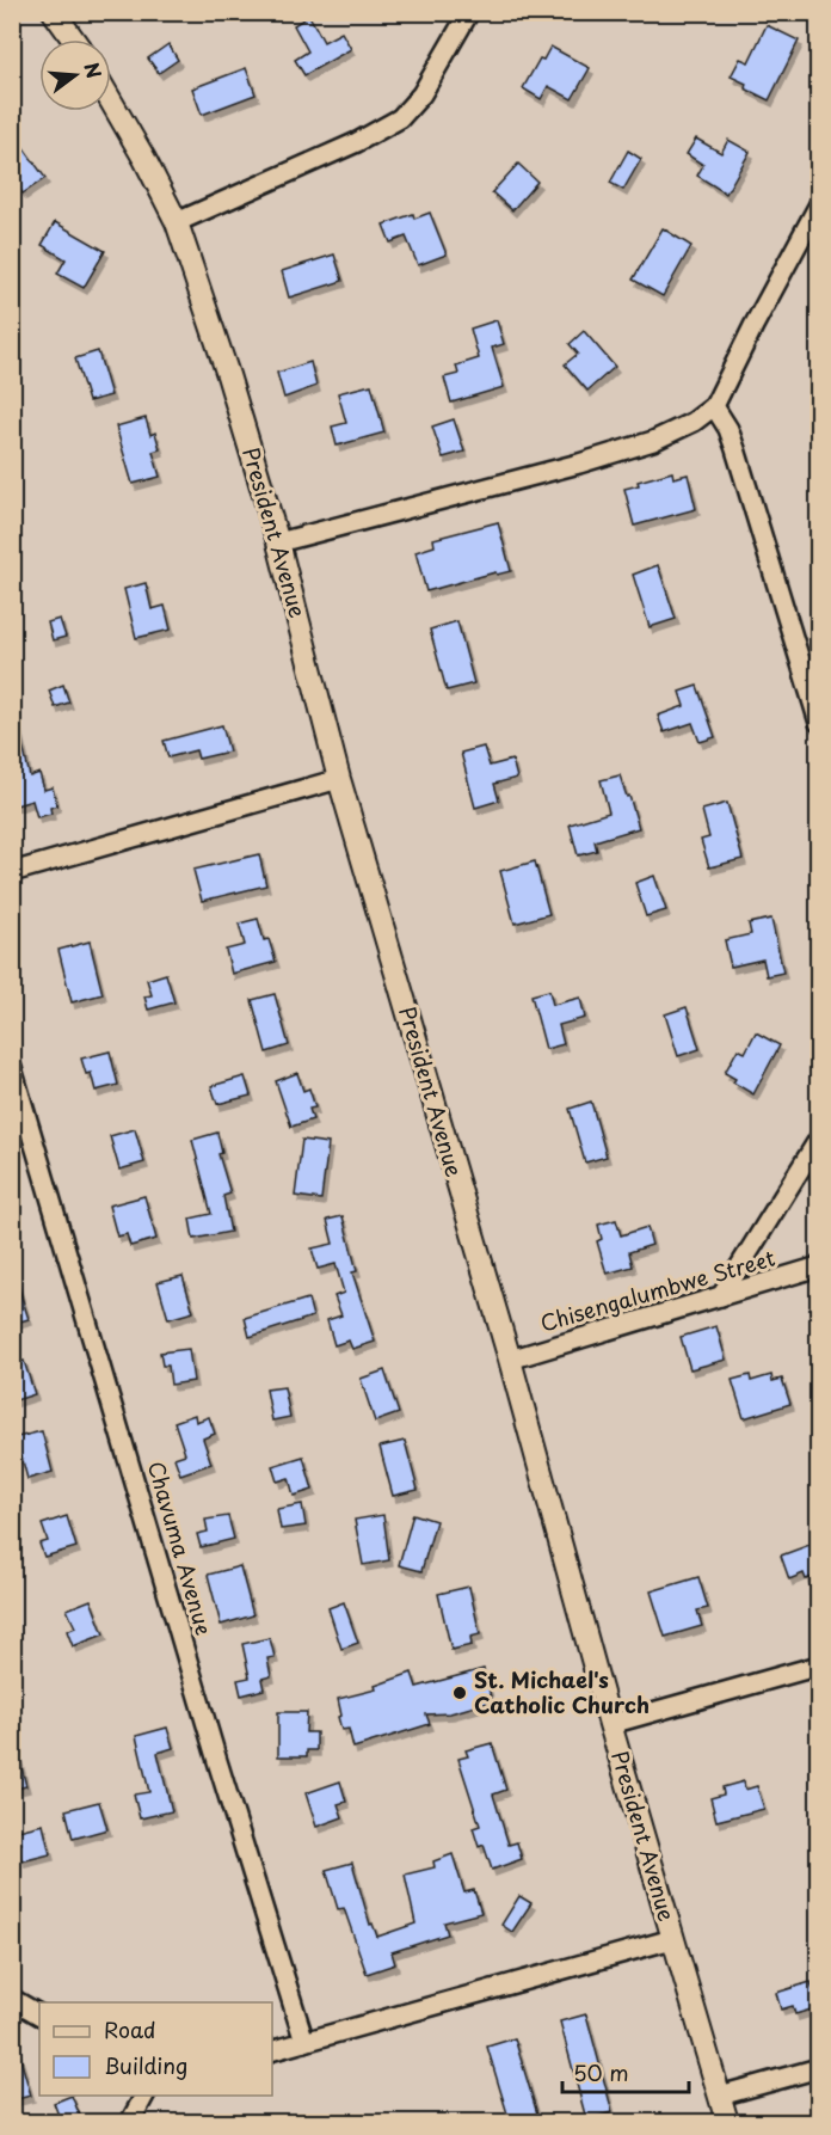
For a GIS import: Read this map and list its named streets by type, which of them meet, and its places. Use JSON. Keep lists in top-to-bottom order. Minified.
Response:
{"streets":{"street":["President Avenue","Chisengalumbwe Street","Chavuma Avenue"]},"crossings":[["President Avenue","Chisengalumbwe Street"]],"places":["St. Michael's Catholic Church"],"legend":["Road","Building"],"scale_bar":"50 m","north":"right"}
